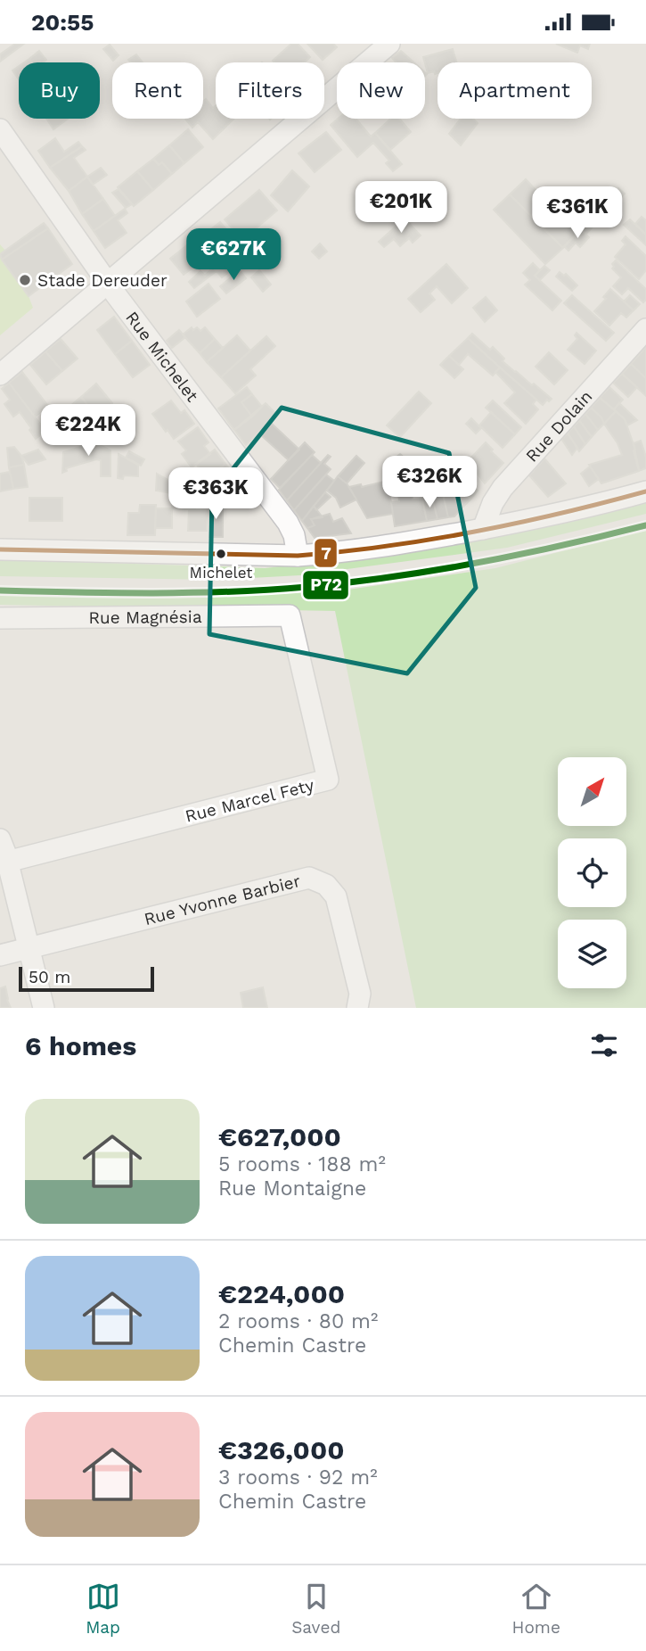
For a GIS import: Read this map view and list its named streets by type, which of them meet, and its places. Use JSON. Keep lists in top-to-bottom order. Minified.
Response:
{"streets":{"street":["Rue Michelet","Rue Dolain","Rue Magnésia","Rue Marcel Fety","Rue Yvonne Barbier"]},"crossings":[["Rue Magnésia","Rue Marcel Fety"]],"places":["Stade Dereuder","Michelet"],"lines":["transit line 7","transit line P72"],"scale_bar":"50 m","north":"top right","page":{"status":"20:55","chip":["Buy","Rent","Filters","New","Apartment"],"price":["€201K","€361K","€627K","€224K","€326K","€363K"],"scale":"50 m","heading":"6 homes","list":[{"name":"€627,000","note":"5 rooms · 188 m² · Rue Montaigne"},{"name":"€224,000","note":"2 rooms · 80 m² · Chemin Castre"},{"name":"€326,000","note":"3 rooms · 92 m² · Chemin Castre"}],"tabs":["Map","Saved","Home"]}}
